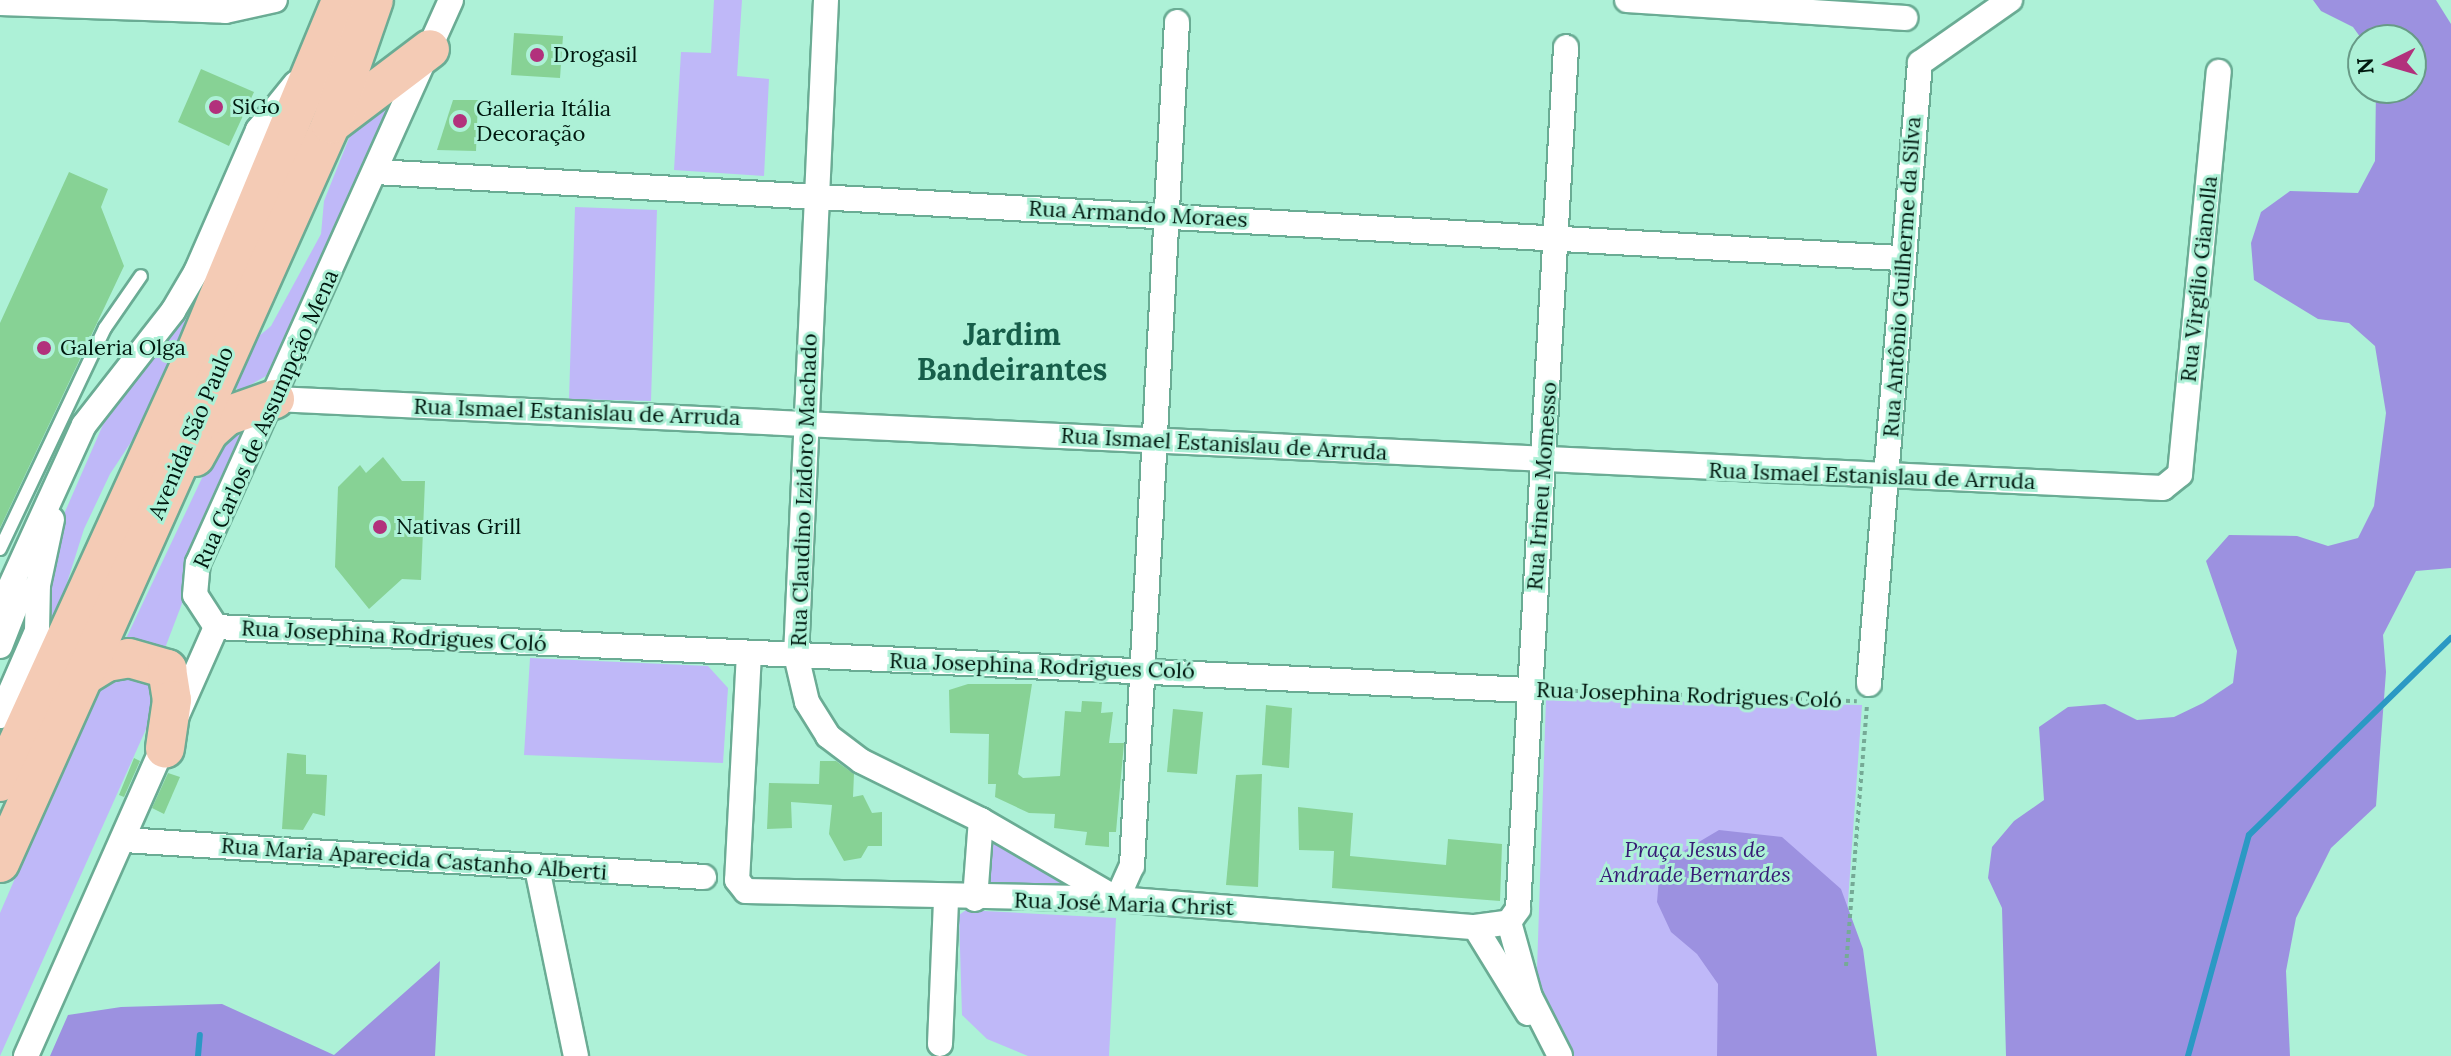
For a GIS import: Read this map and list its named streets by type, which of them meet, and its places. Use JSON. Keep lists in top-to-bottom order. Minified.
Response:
{"streets":{"main road":["Avenida São Paulo"],"street":["Rua Armando Moraes","Rua Antônio Guilherme da Silva","Rua Virgílio Gianolla","Rua Ismael Estanislau de Arruda","Rua Carlos de Assumpção Mena","Rua Irineu Momesso","Rua Claudino Izidoro Machado","Rua Josephina Rodrigues Coló","Rua Maria Aparecida Castanho Alberti","Rua José Maria Christ"]},"crossings":[["Rua Armando Moraes","Rua Antônio Guilherme da Silva"],["Rua Armando Moraes","Rua Carlos de Assumpção Mena"],["Rua Armando Moraes","Rua Irineu Momesso"],["Rua Armando Moraes","Rua Claudino Izidoro Machado"],["Rua Antônio Guilherme da Silva","Rua Ismael Estanislau de Arruda"],["Rua Antônio Guilherme da Silva","Rua Josephina Rodrigues Coló"],["Rua Virgílio Gianolla","Rua Ismael Estanislau de Arruda"],["Rua Ismael Estanislau de Arruda","Rua Carlos de Assumpção Mena"],["Rua Ismael Estanislau de Arruda","Rua Irineu Momesso"],["Rua Ismael Estanislau de Arruda","Rua Claudino Izidoro Machado"],["Rua Carlos de Assumpção Mena","Rua Josephina Rodrigues Coló"],["Rua Irineu Momesso","Rua Josephina Rodrigues Coló"],["Rua Irineu Momesso","Rua José Maria Christ"],["Rua Claudino Izidoro Machado","Rua Josephina Rodrigues Coló"],["Rua Claudino Izidoro Machado","Rua José Maria Christ"],["Rua Josephina Rodrigues Coló","Rua José Maria Christ"]],"districts":["Jardim Bandeirantes"],"parks":["Praça Jesus de Andrade Bernardes"],"places":["Drogasil","SiGo","Galleria Itália Decoração","Galeria Olga","Nativas Grill"],"north":"left"}
